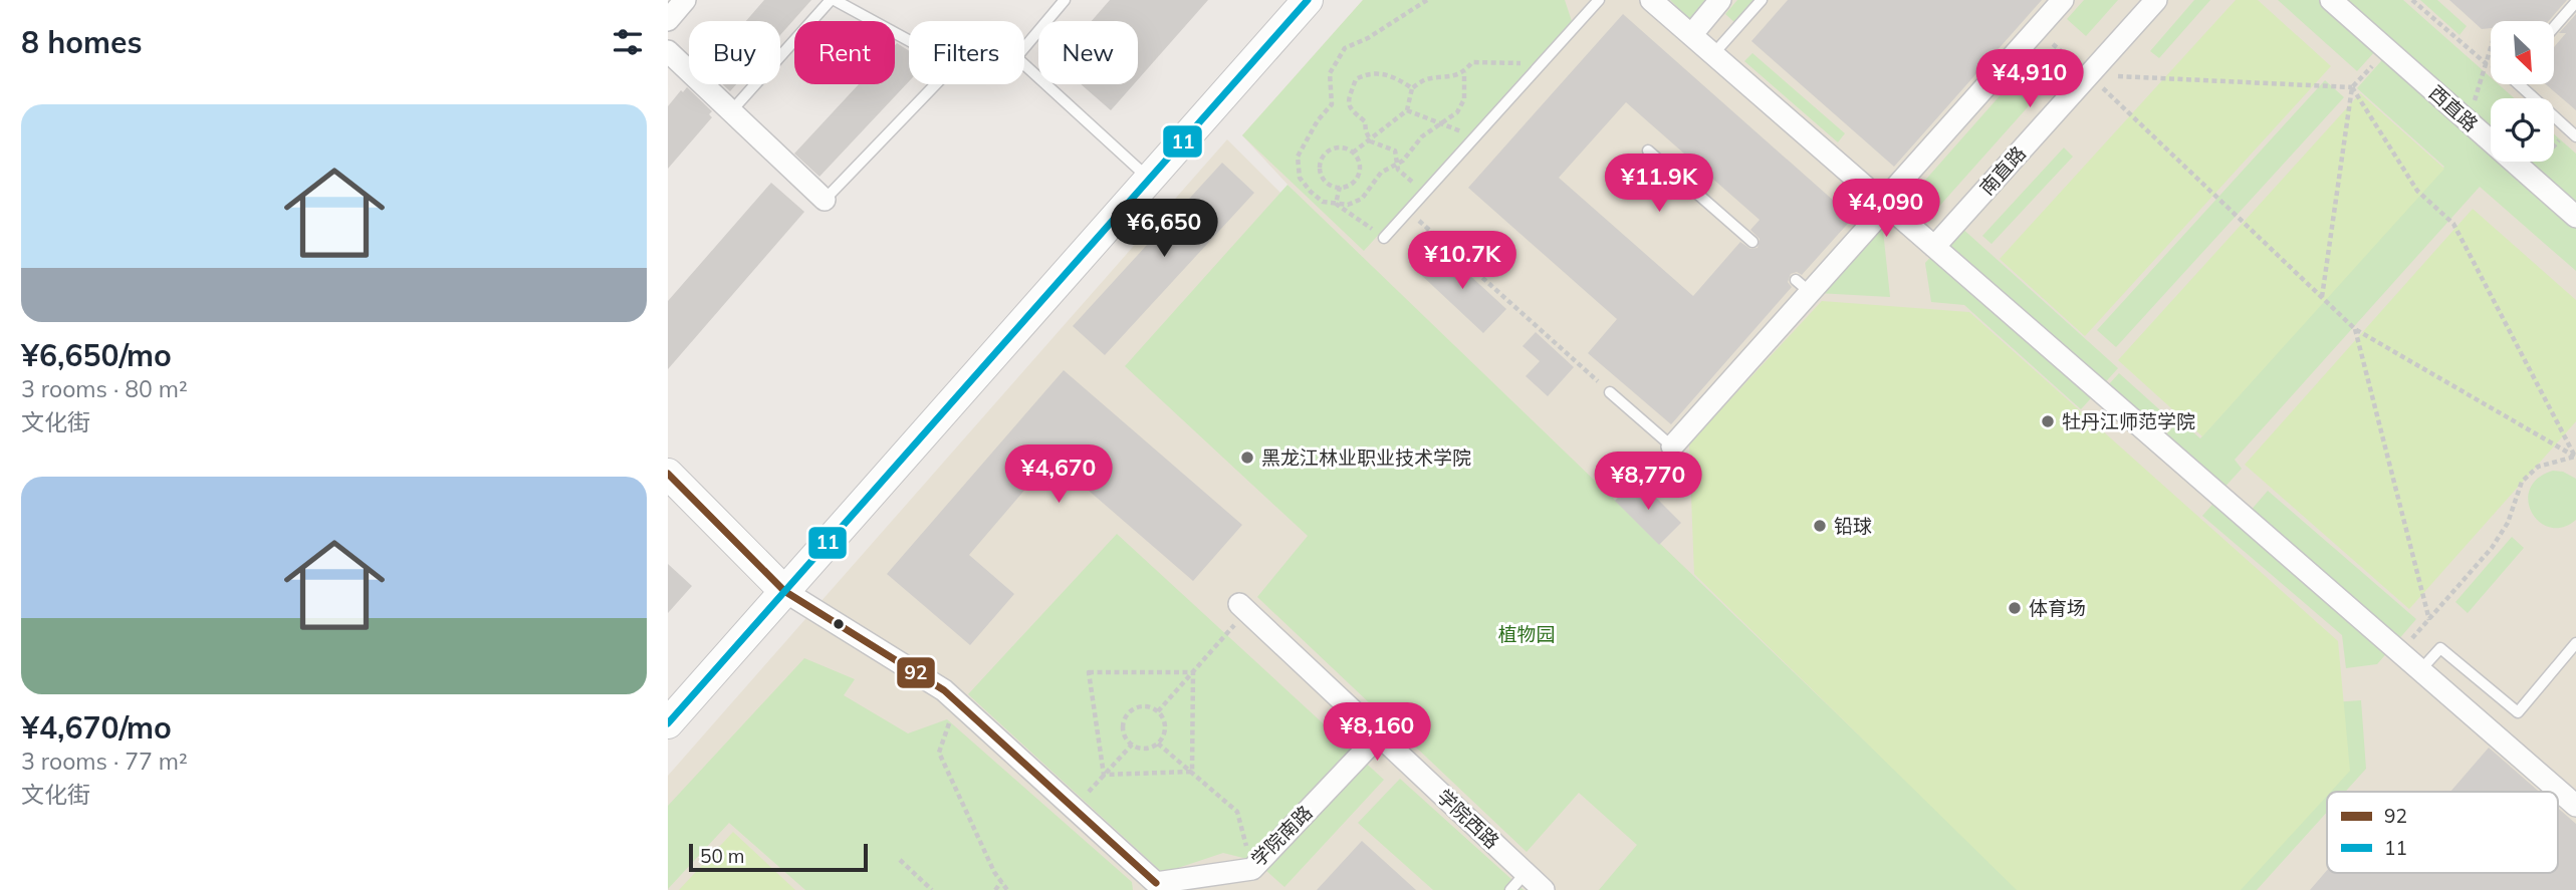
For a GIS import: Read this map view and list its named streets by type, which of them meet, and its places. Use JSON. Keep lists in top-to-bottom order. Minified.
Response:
{"streets":{"street":["西直路","南直路","学院西路","学院南路"]},"crossings":[["学院西路","学院南路"]],"parks":["植物园"],"places":["牡丹江师范学院","黑龙江林业职业技术学院","铅球","体育场"],"lines":["transit line 11","transit line 92"],"legend":["92","11"],"scale_bar":"50 m","north":"bottom right","page":{"heading":"8 homes","chip":["Buy","Rent","Filters","New"],"price":["¥4,910","¥11.9K","¥4,090","¥6,650","¥10.7K","¥4,670","¥8,770","¥8,160"],"list":[{"name":"¥6,650/mo","note":"3 rooms · 80 m² · 文化街"},{"name":"¥4,670/mo","note":"3 rooms · 77 m² · 文化街"}],"scale":"50 m"}}
